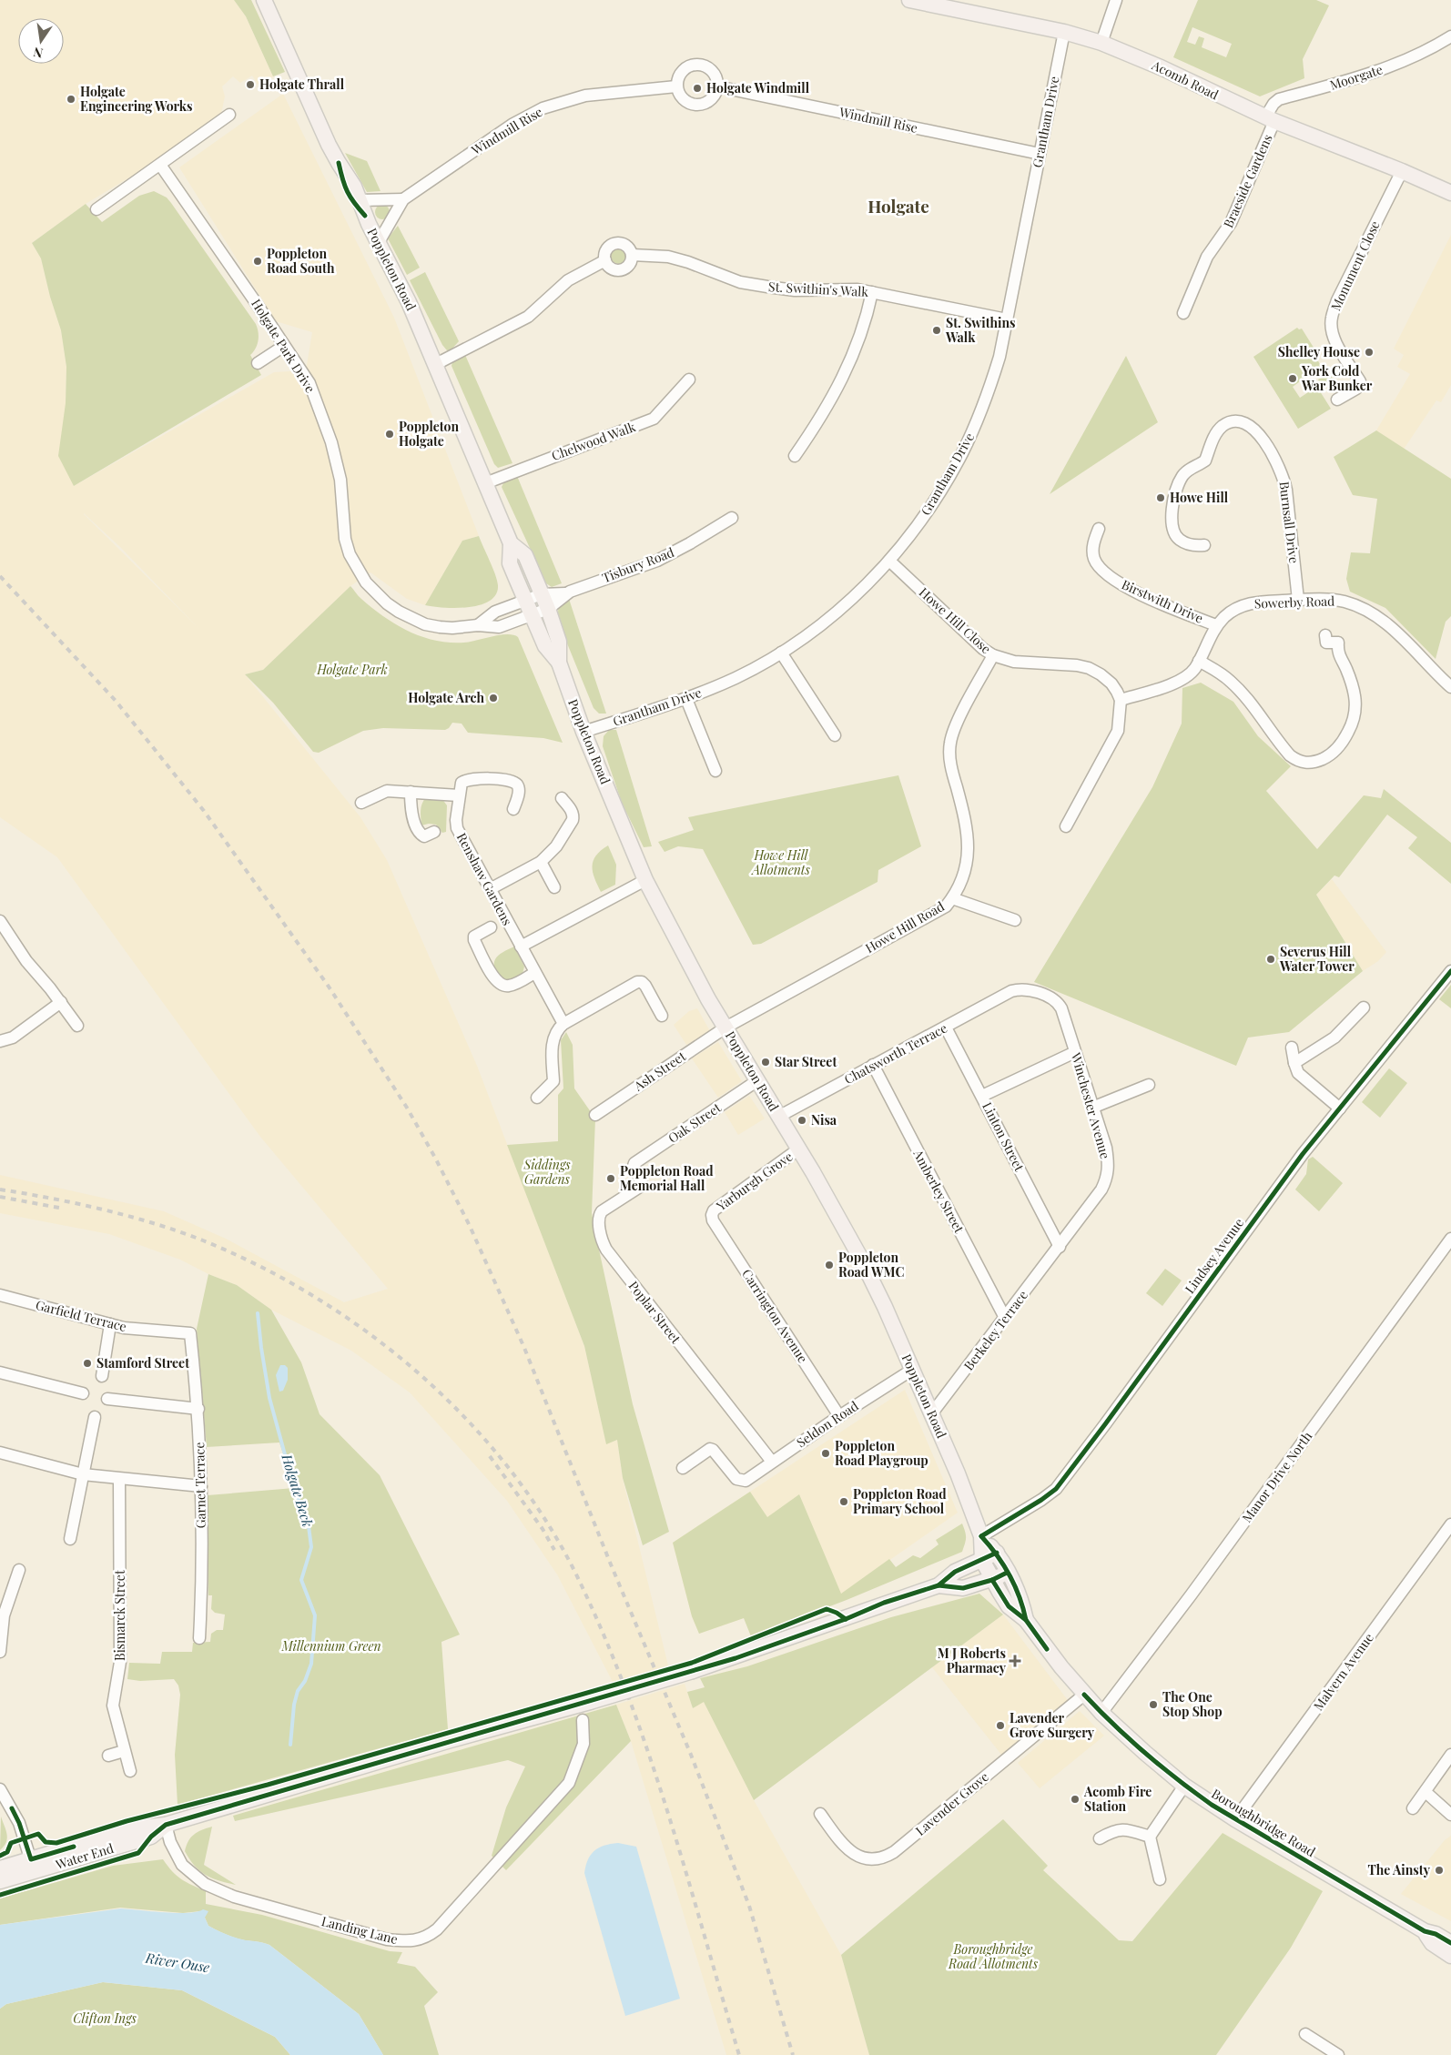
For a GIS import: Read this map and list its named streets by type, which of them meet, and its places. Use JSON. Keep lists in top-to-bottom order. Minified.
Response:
{"streets":{"main road":["Acomb Road","Poppleton Road","Boroughbridge Road","Water End"],"street":["Moorgate","Windmill Rise","Grantham Drive","Braeside Gardens","Monument Close","St. Swithin's Walk","Holgate Park Drive","Chelwood Walk","Burnsall Drive","Tisbury Road","Birstwith Drive","Sowerby Road","Howe Hill Close","Renshaw Gardens","Howe Hill Road","Chatsworth Terrace","Ash Street","Winchester Avenue","Oak Street","Linton Street","Yarburgh Grove","Amberley Street","Lindsey Avenue","Poplar Street","Garfield Terrace","Carrington Avenue","Berkeley Terrace","Seldon Road","Manor Drive North","Garnet Terrace","Bismarck Street","Malvern Avenue","Lavender Grove","Landing Lane"]},"crossings":[["Moorgate","Acomb Road"],["Moorgate","Braeside Gardens"],["Acomb Road","Grantham Drive"],["Acomb Road","Braeside Gardens"],["Acomb Road","Monument Close"],["Windmill Rise","Grantham Drive"],["Windmill Rise","Poppleton Road"],["Grantham Drive","Poppleton Road"],["Grantham Drive","St. Swithin's Walk"],["Grantham Drive","Howe Hill Close"],["Poppleton Road","Holgate Park Drive"],["Poppleton Road","Chelwood Walk"],["Poppleton Road","Tisbury Road"],["Poppleton Road","Howe Hill Road"],["Poppleton Road","Chatsworth Terrace"],["Poppleton Road","Ash Street"],["Poppleton Road","Oak Street"],["Poppleton Road","Yarburgh Grove"],["Poppleton Road","Berkeley Terrace"],["Poppleton Road","Seldon Road"],["Poppleton Road","Boroughbridge Road"],["Holgate Park Drive","Tisbury Road"],["Burnsall Drive","Sowerby Road"],["Birstwith Drive","Sowerby Road"],["Sowerby Road","Howe Hill Close"],["Howe Hill Close","Howe Hill Road"],["Howe Hill Road","Ash Street"],["Chatsworth Terrace","Winchester Avenue"],["Chatsworth Terrace","Linton Street"],["Chatsworth Terrace","Amberley Street"],["Winchester Avenue","Linton Street"],["Winchester Avenue","Berkeley Terrace"],["Oak Street","Poplar Street"],["Linton Street","Berkeley Terrace"],["Yarburgh Grove","Carrington Avenue"],["Amberley Street","Berkeley Terrace"],["Lindsey Avenue","Boroughbridge Road"],["Poplar Street","Seldon Road"],["Garfield Terrace","Garnet Terrace"],["Carrington Avenue","Seldon Road"],["Manor Drive North","Boroughbridge Road"],["Malvern Avenue","Boroughbridge Road"],["Lavender Grove","Boroughbridge Road"],["Boroughbridge Road","Water End"],["Water End","Landing Lane"]],"districts":["Holgate"],"water":["Holgate Beck","River Ouse"],"parks":["Holgate Park","Howe Hill Allotments","Siddings Gardens","Millennium Green","Boroughbridge Road Allotments","Clifton Ings"],"places":{"other":["Holgate Thrall","Holgate Windmill","Holgate Engineering Works","Poppleton Road South","St. Swithins Walk","Shelley House","York Cold War Bunker","Poppleton Holgate","Howe Hill","Holgate Arch","Severus Hill Water Tower","Star Street","Nisa","Poppleton Road Memorial Hall","Poppleton Road WMC","Stamford Street","Poppleton Road Playgroup","Poppleton Road Primary School","The One Stop Shop","Lavender Grove Surgery","Acomb Fire Station","The Ainsty"],"health":["M J Roberts Pharmacy"]},"north":"bottom"}
